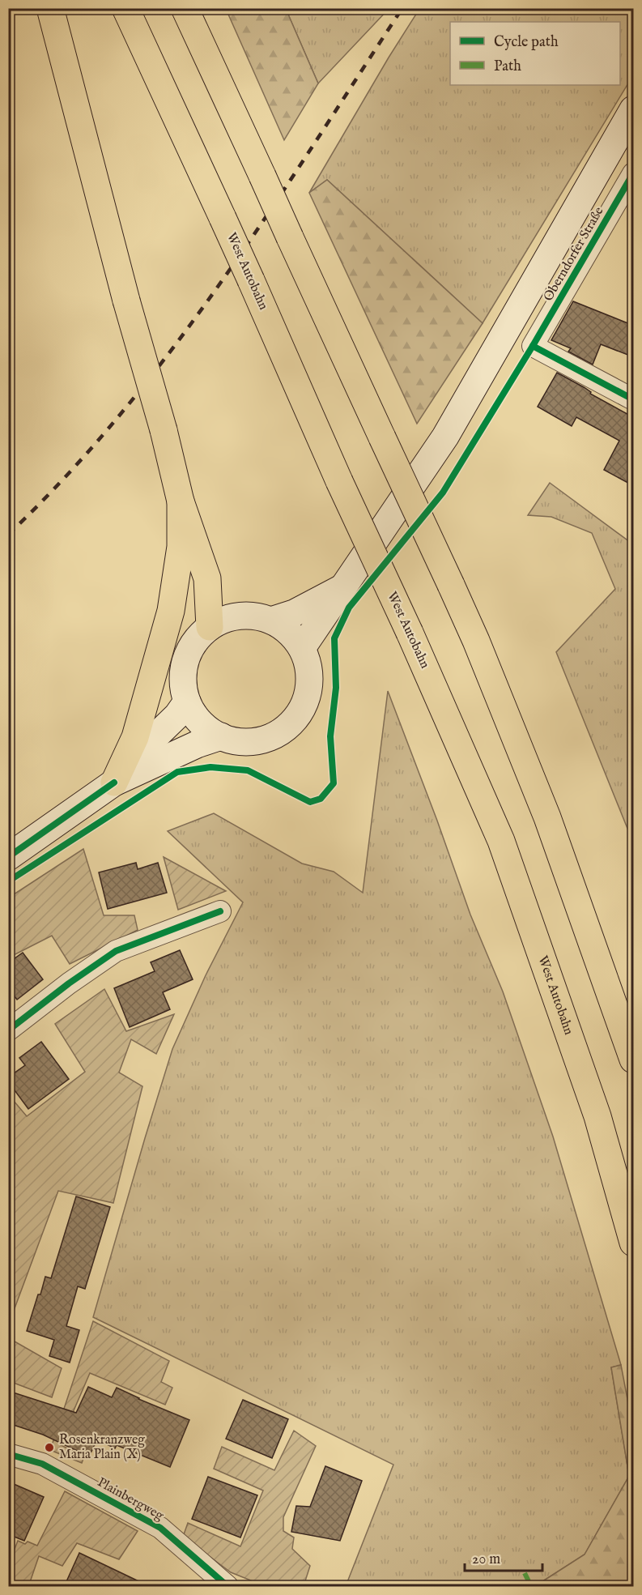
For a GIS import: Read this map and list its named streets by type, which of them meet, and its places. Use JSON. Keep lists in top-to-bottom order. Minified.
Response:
{"streets":{"highway":["West Autobahn"],"main road":["Oberndorfer Straße"],"street":["Plainbergweg"]},"places":["Rosenkranzweg Maria Plain (X)"],"legend":["Cycle path","Path"],"scale_bar":"20 m"}
